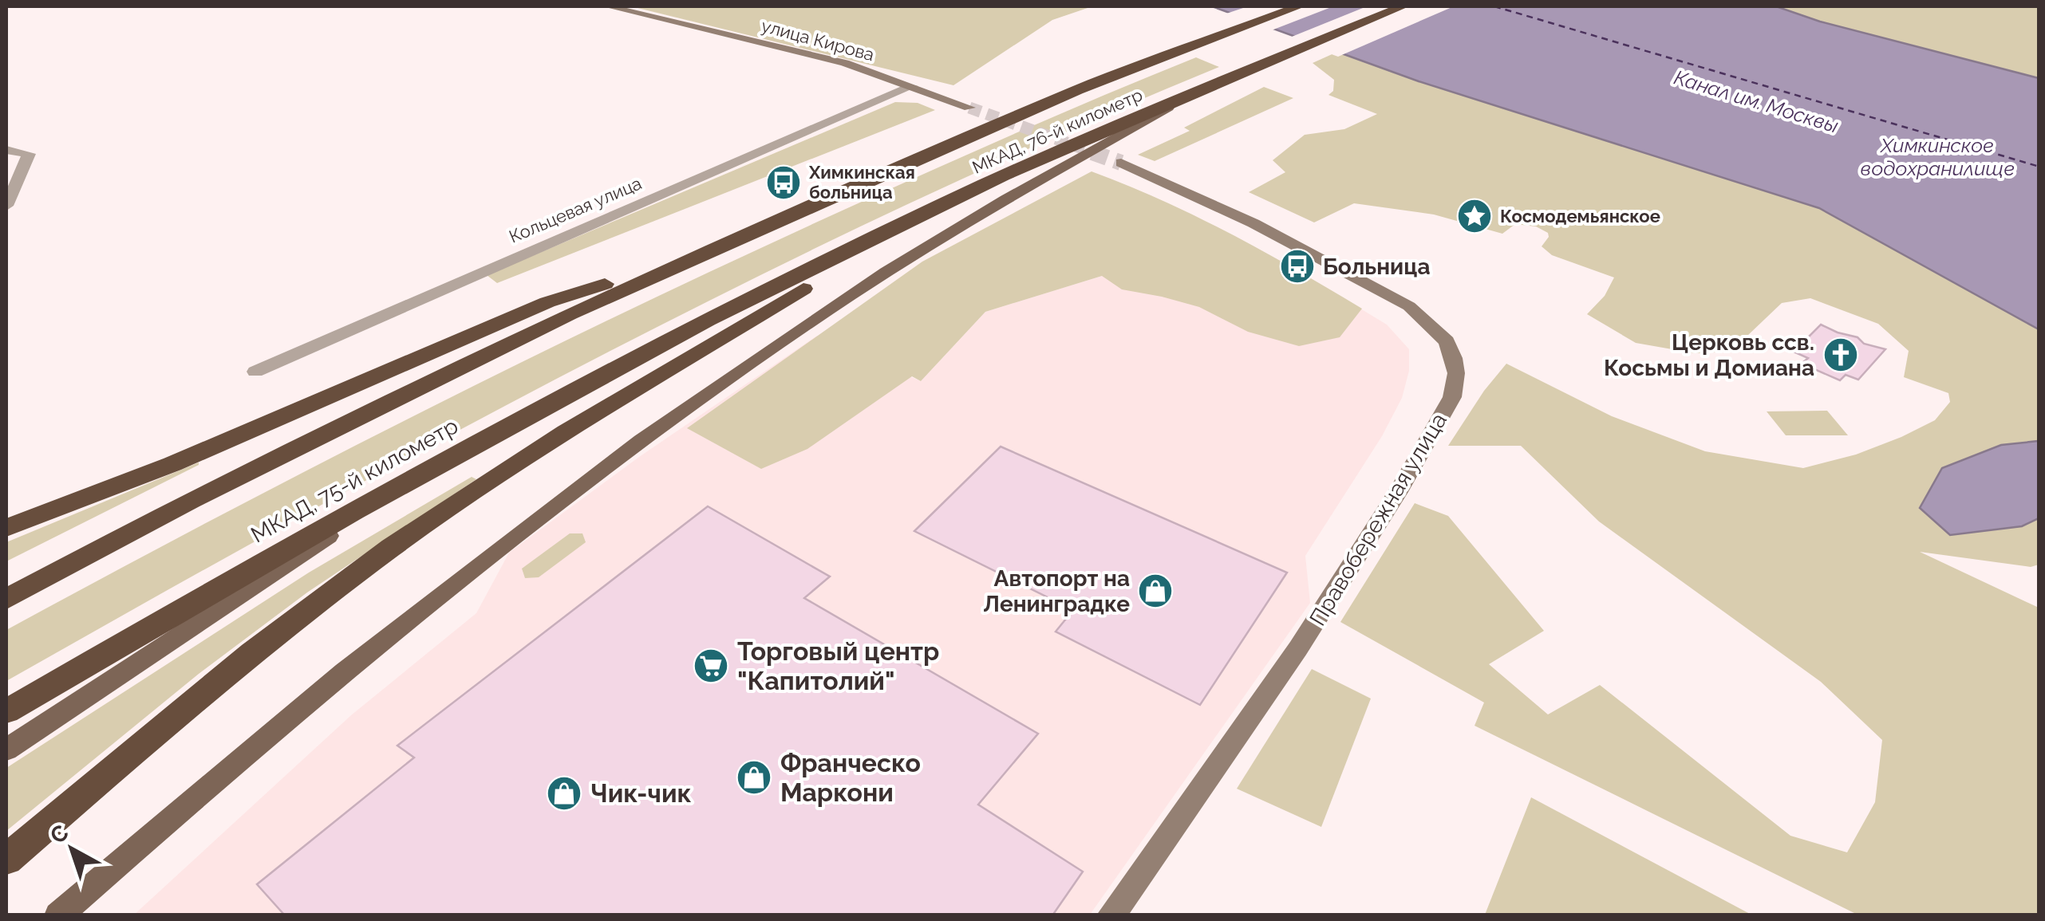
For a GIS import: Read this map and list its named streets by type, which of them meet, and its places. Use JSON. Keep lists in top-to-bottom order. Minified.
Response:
{"streets":{"highway":["МКАД, 76-й километр","МКАД, 75-й километр"],"street":["улица Кирова","Кольцевая улица","Правобережная улица"]},"crossings":[["улица Кирова","Кольцевая улица"],["МКАД, 76-й километр","МКАД, 75-й километр"]],"water":["Канал им. Москвы","Химкинское водохранилище"],"places":{"bus stop":["Химкинская больница","Больница"],"place":["Космодемьянское"],"church":["Церковь ссв. Косьмы и Домиана"],"shop":["Автопорт на Ленинградке","Франческо Маркони","Чик-чик"],"supermarket":["Торговый центр \"Капитолий\""]},"north":"top left"}
